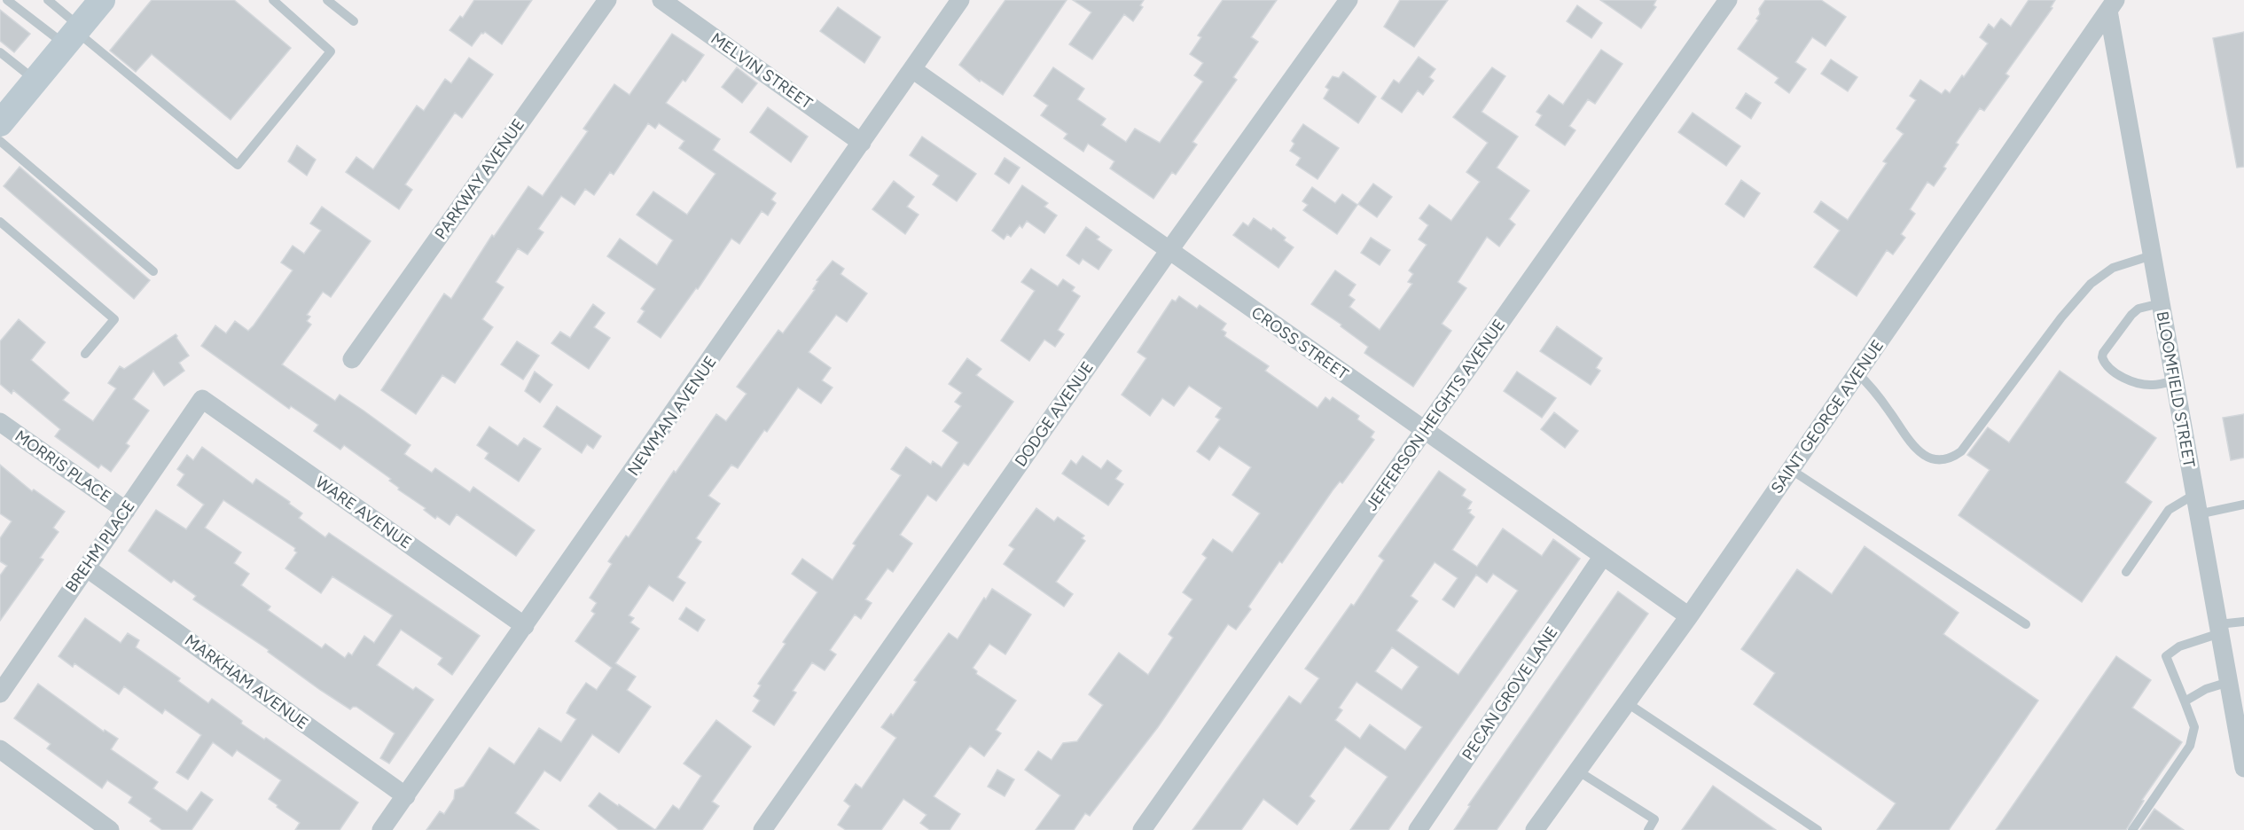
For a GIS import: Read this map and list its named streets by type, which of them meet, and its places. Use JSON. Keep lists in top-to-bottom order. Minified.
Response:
{"streets":{"street":["MELVIN STREET","PARKWAY AVENUE","CROSS STREET","BLOOMFIELD STREET","DODGE AVENUE","JEFFERSON HEIGHTS AVENUE","NEWMAN AVENUE","SAINT GEORGE AVENUE","MORRIS PLACE","WARE AVENUE","BREHM PLACE","MARKHAM AVENUE","PECAN GROVE LANE"]},"crossings":[["MELVIN STREET","NEWMAN AVENUE"],["CROSS STREET","DODGE AVENUE"],["CROSS STREET","JEFFERSON HEIGHTS AVENUE"],["CROSS STREET","NEWMAN AVENUE"],["CROSS STREET","SAINT GEORGE AVENUE"],["CROSS STREET","PECAN GROVE LANE"],["BLOOMFIELD STREET","SAINT GEORGE AVENUE"],["NEWMAN AVENUE","WARE AVENUE"],["NEWMAN AVENUE","MARKHAM AVENUE"],["MORRIS PLACE","BREHM PLACE"],["WARE AVENUE","BREHM PLACE"],["BREHM PLACE","MARKHAM AVENUE"]]}
